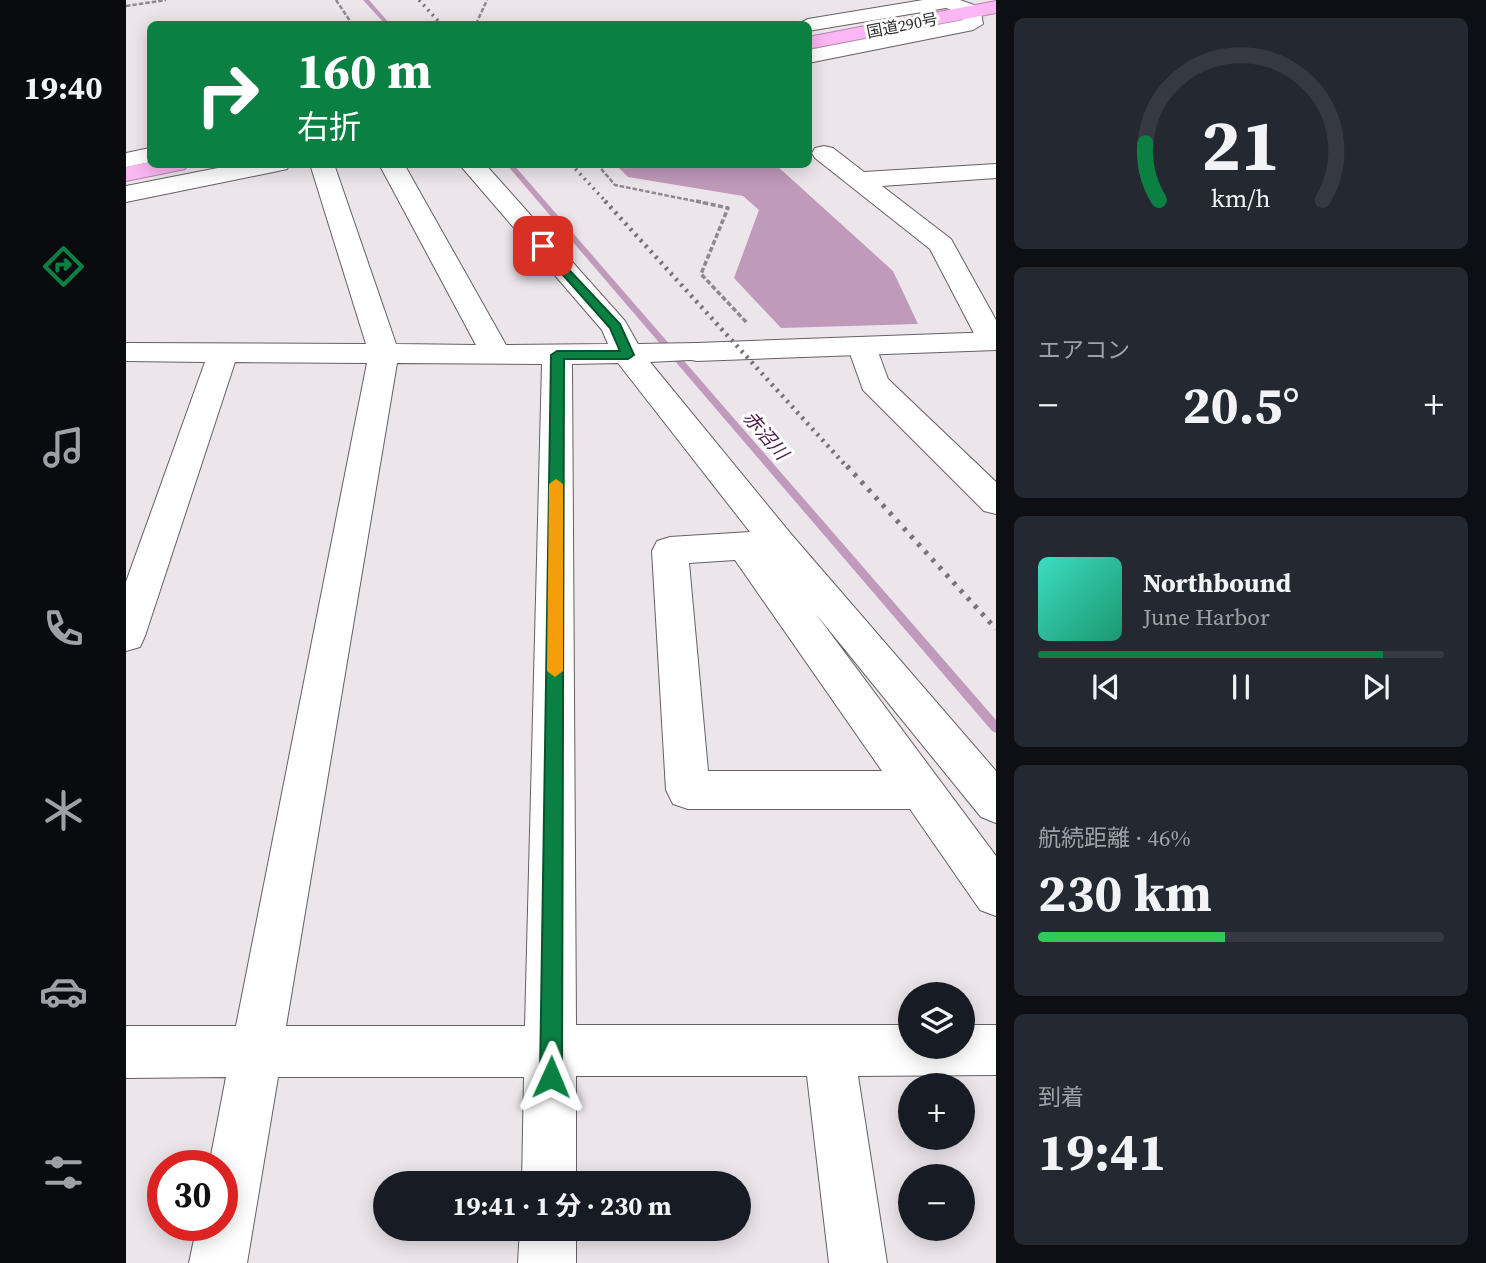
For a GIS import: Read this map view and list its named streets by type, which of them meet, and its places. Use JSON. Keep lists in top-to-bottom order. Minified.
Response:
{"streets":{"highway":["国道290号"]},"water":["赤沼川"],"page":{"tabs":"19:40","turn":["160 m","右折"],"tile":["エアコン",["航続距離 · 46%","230 km"],["到着","19:41"]],"heat":["−","20.5°","+"],"song":["Northbound","June Harbor"],"map_buttons":["+","−"],"limit":"30","trip":"19:41 · 1 分 · 230 m","gauge":["21","km/h"]}}
